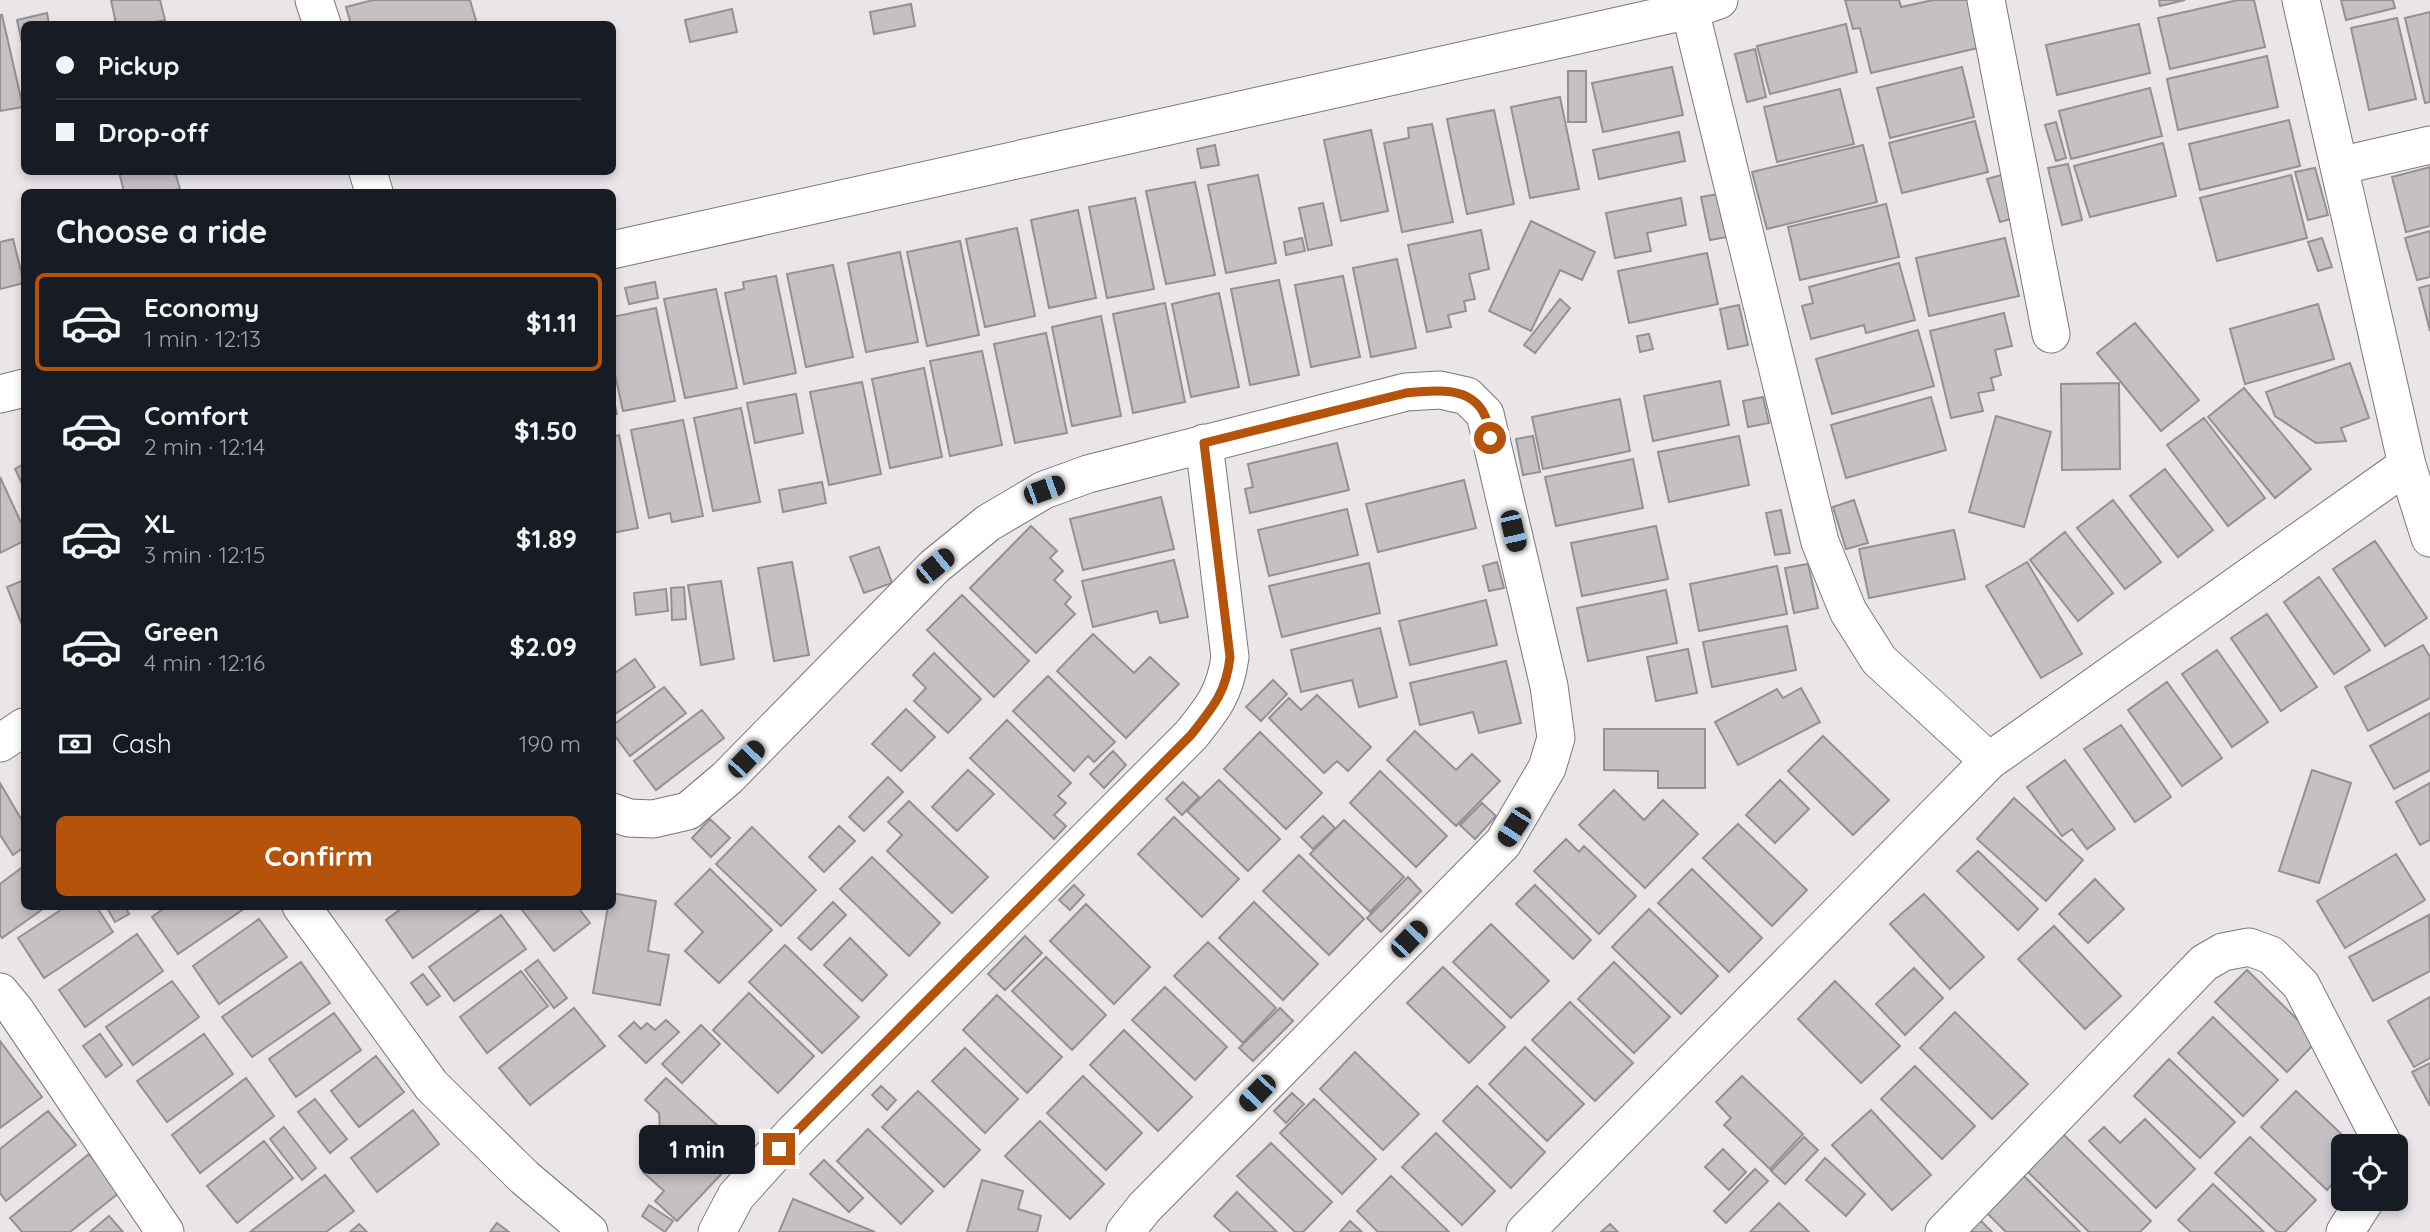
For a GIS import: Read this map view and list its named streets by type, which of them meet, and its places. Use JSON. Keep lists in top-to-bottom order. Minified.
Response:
{"page":{"banner":["Pickup","Drop-off"],"heading":"Choose a ride","list":[{"name":"Economy","note":"1 min · 12:13","value":"$1.11"},{"name":"Comfort","note":"2 min · 12:14","value":"$1.50"},{"name":"XL","note":"3 min · 12:15","value":"$1.89"},{"name":"Green","note":"4 min · 12:16","value":"$2.09"}],"pay":["Cash","190 m"],"buttons":"Confirm","bubble":"1 min"}}
